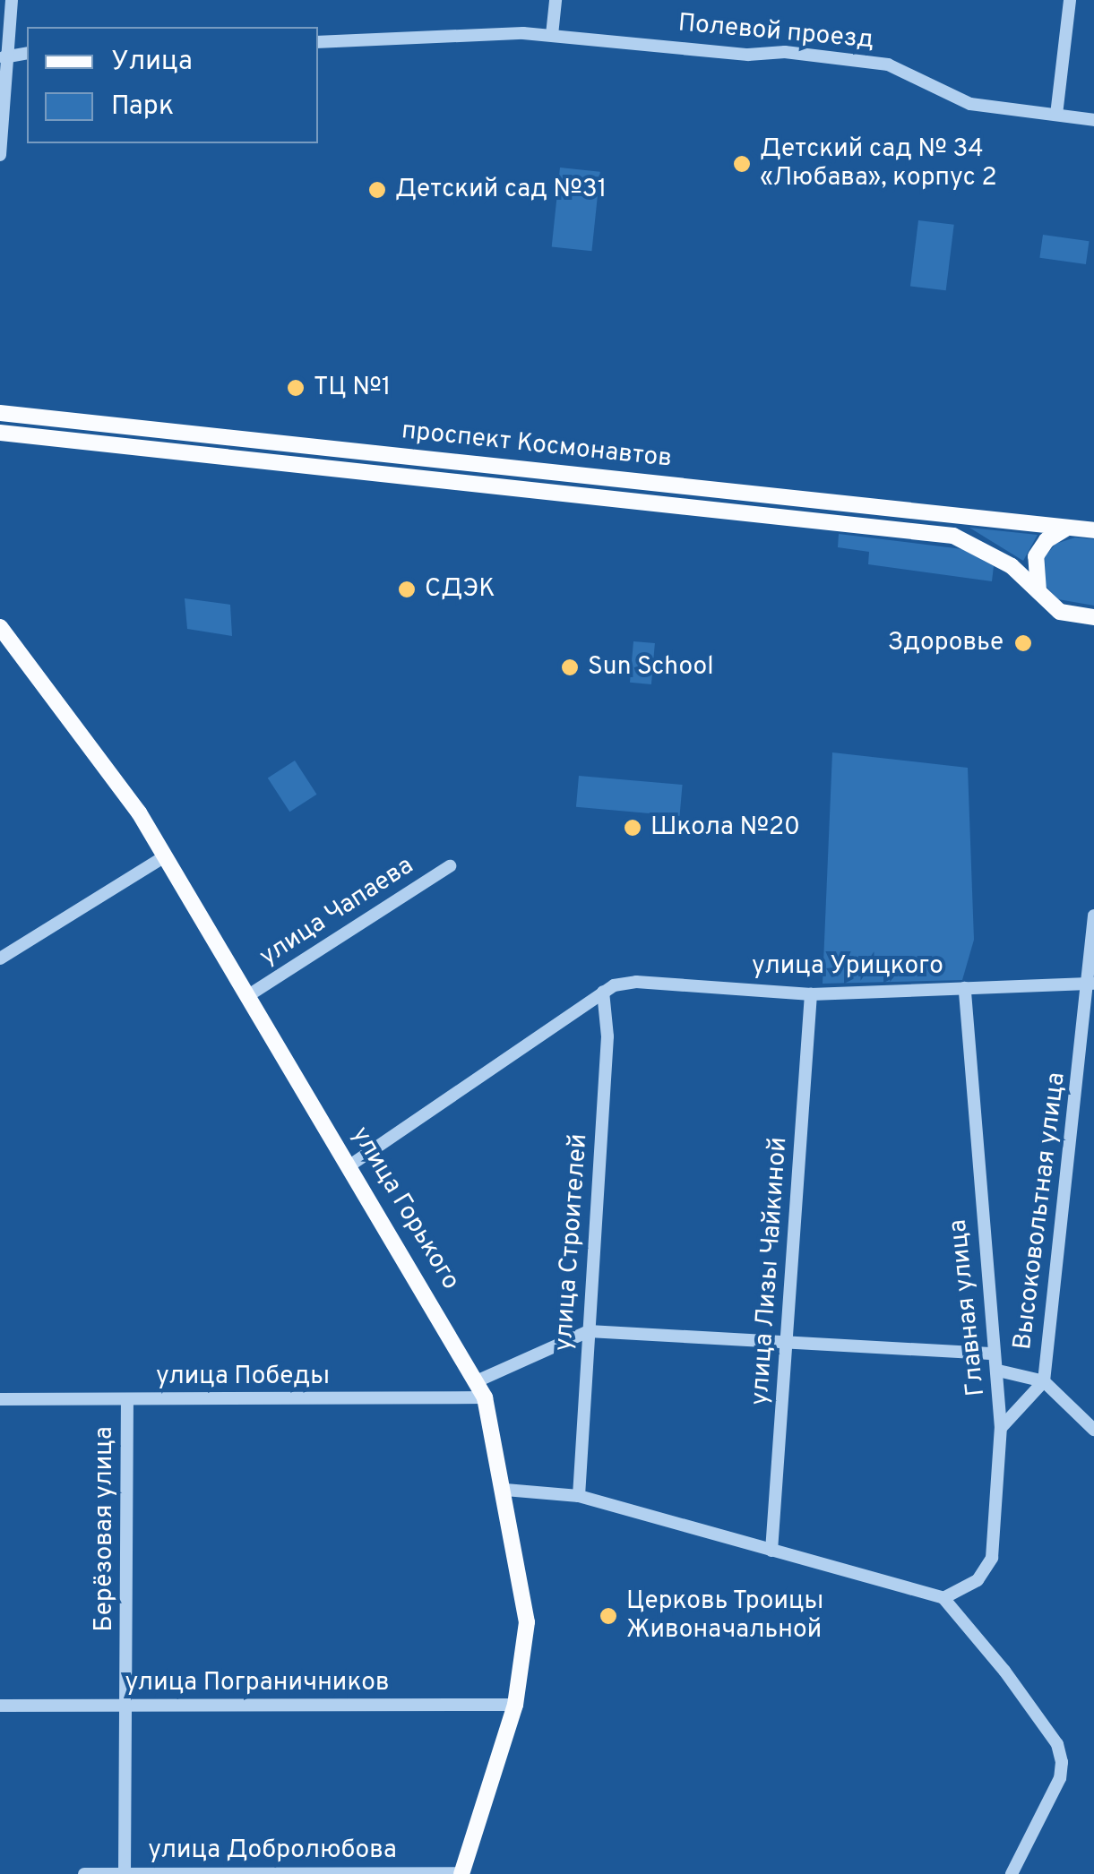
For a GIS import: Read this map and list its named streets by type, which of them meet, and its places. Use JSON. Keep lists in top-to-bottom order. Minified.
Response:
{"streets":{"main road":["проспект Космонавтов","улица Горького"],"street":["Полевой проезд","улица Чапаева","улица Урицкого","Высоковольтная улица","улица Строителей","улица Лизы Чайкиной","Главная улица","улица Победы","Берёзовая улица","улица Пограничников","улица Добролюбова"]},"crossings":[["улица Чапаева","улица Горького"],["улица Урицкого","Высоковольтная улица"],["улица Урицкого","улица Строителей"],["улица Урицкого","улица Лизы Чайкиной"],["улица Урицкого","Главная улица"],["улица Горького","улица Победы"],["улица Горького","улица Пограничников"],["улица Горького","улица Добролюбова"],["Высоковольтная улица","Главная улица"],["улица Победы","Берёзовая улица"],["Берёзовая улица","улица Пограничников"],["Берёзовая улица","улица Добролюбова"]],"places":["Детский сад № 34 «Любава», корпус 2","Детский сад №31","ТЦ №1","СДЭК","Здоровье","Sun School","Школа №20","Церковь Троицы Живоначальной"],"legend":["Улица","Парк"]}
